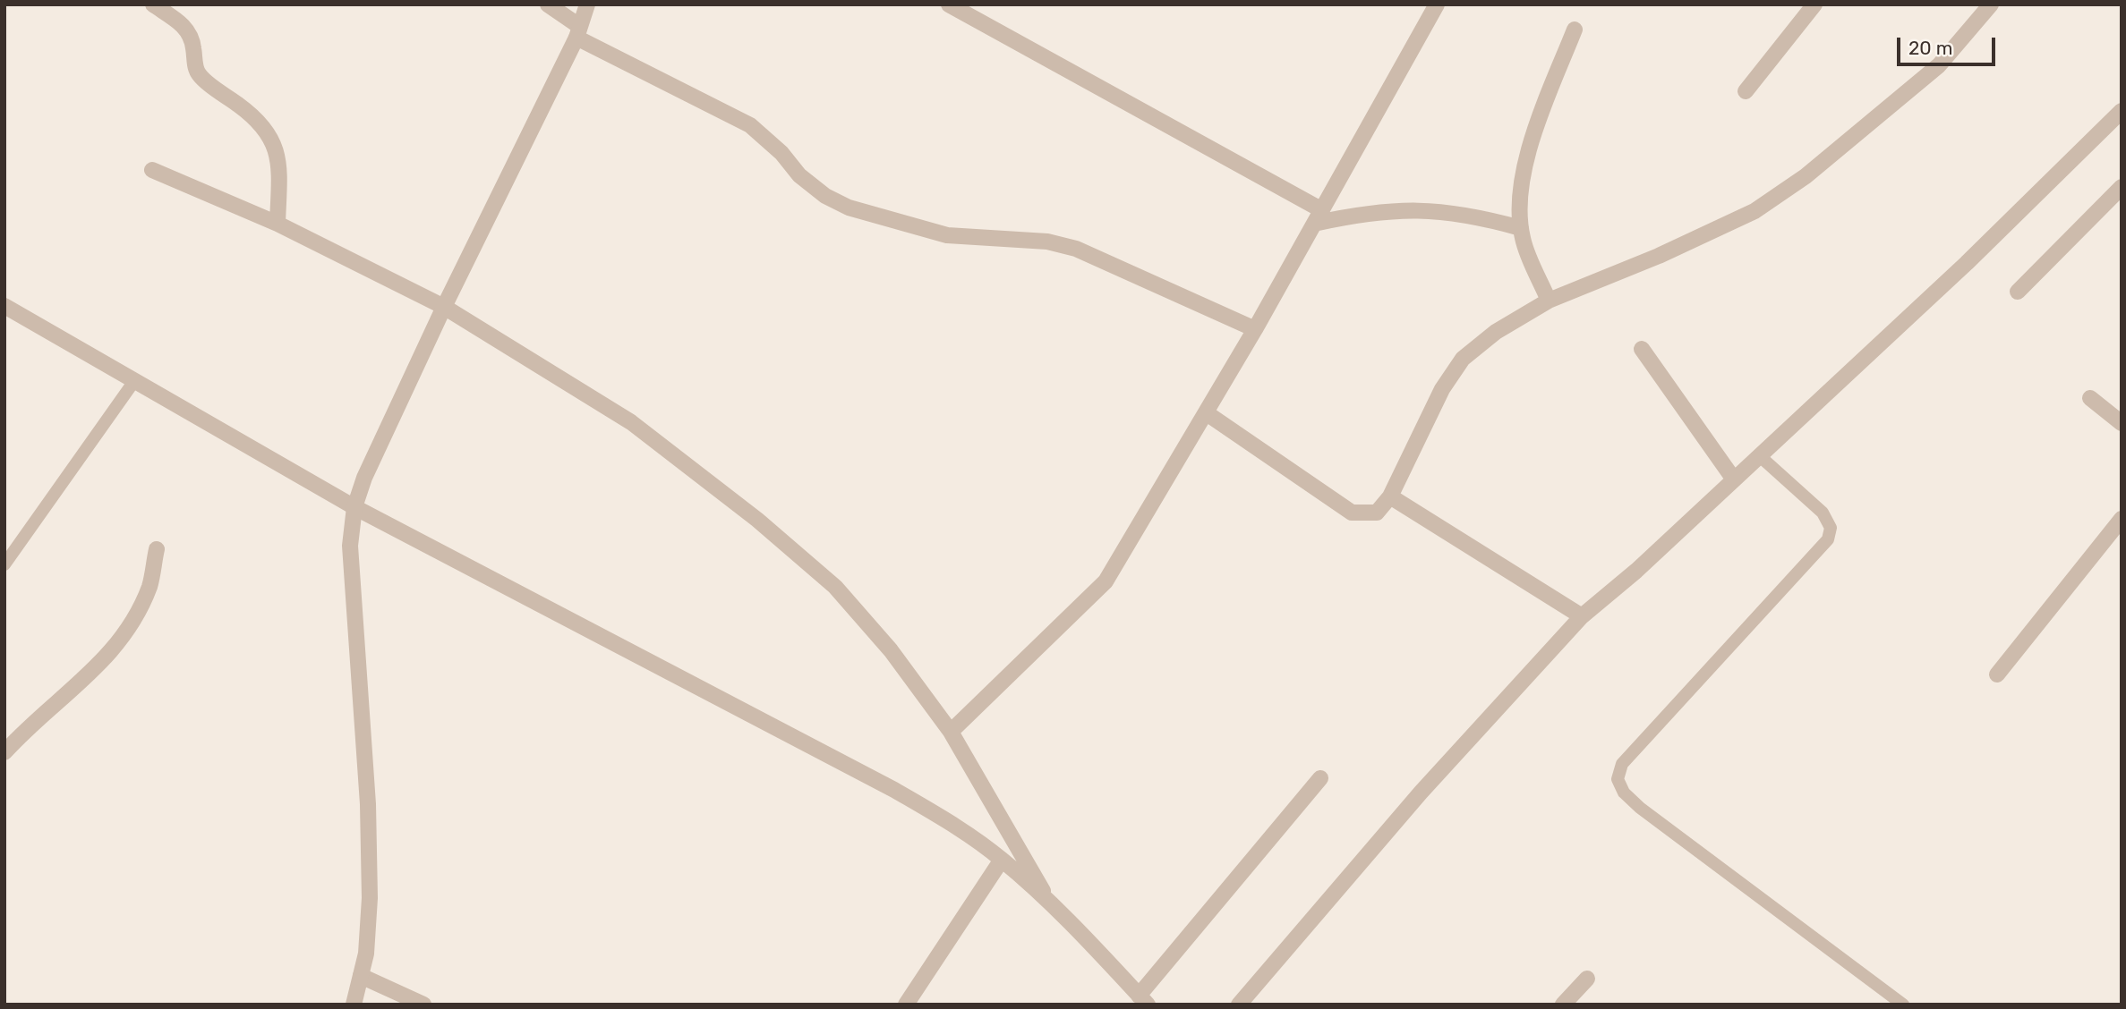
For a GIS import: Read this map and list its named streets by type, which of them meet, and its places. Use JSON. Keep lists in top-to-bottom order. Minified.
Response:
{"scale_bar":"20 m"}
